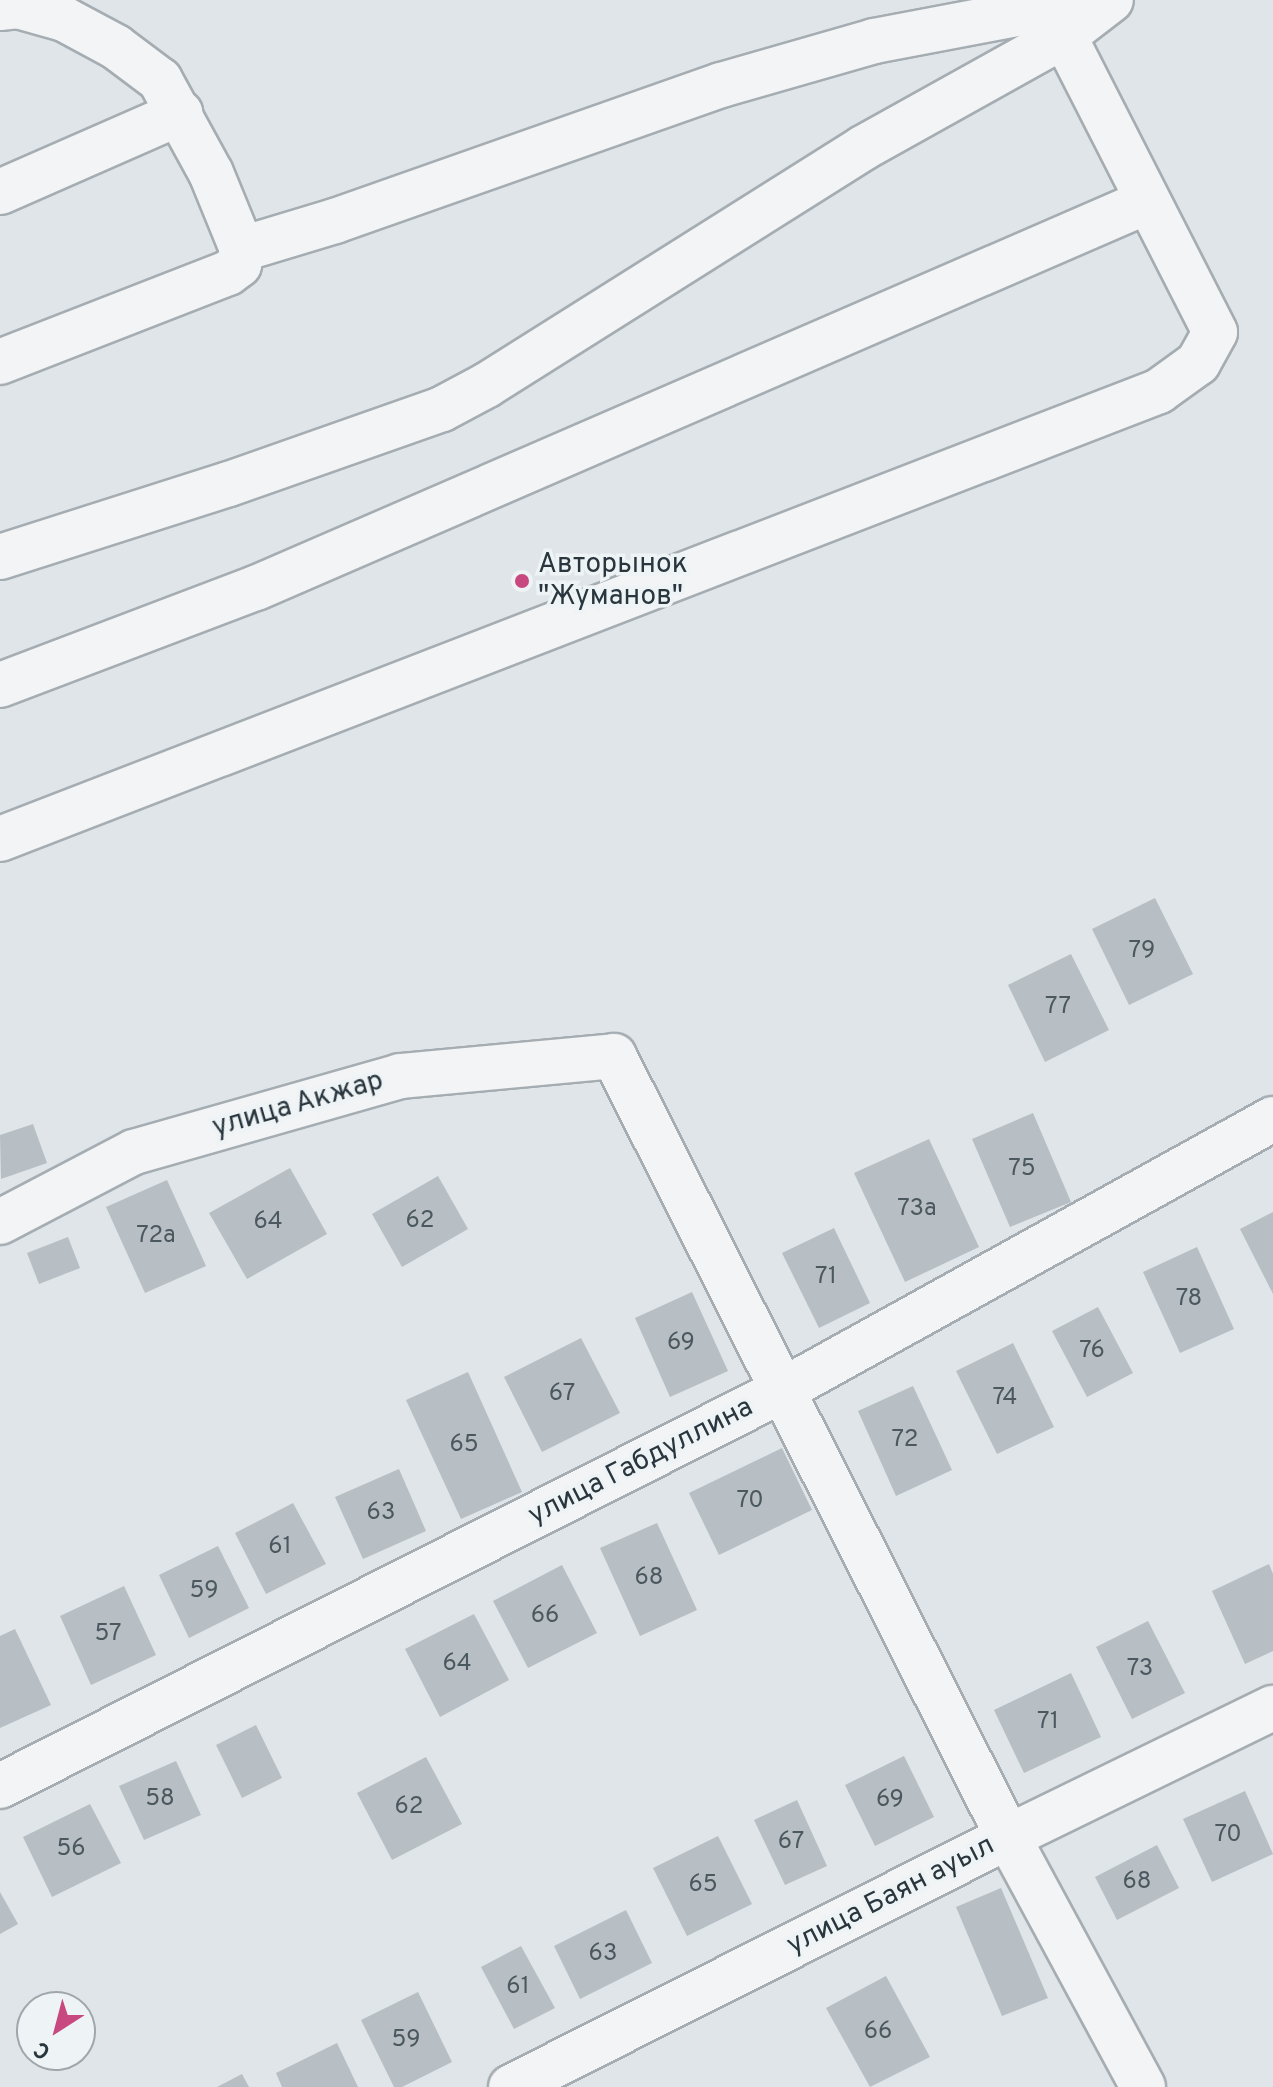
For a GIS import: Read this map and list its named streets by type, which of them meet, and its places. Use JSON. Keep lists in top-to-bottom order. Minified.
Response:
{"streets":{"street":["улица Акжар","улица Габдуллина","улица Баян ауыл"]},"crossings":[["улица Акжар","улица Габдуллина"]],"places":["Авторынок \"Жуманов\""],"house_numbers":["79","77","75","73а","62","64","72а","71","78","69","76","67","74","72","65","70","63","61","68","59","66","57","64","73","71","58","69","62","70","67","56","68","65","63","61","66","59"],"north":"bottom left"}
